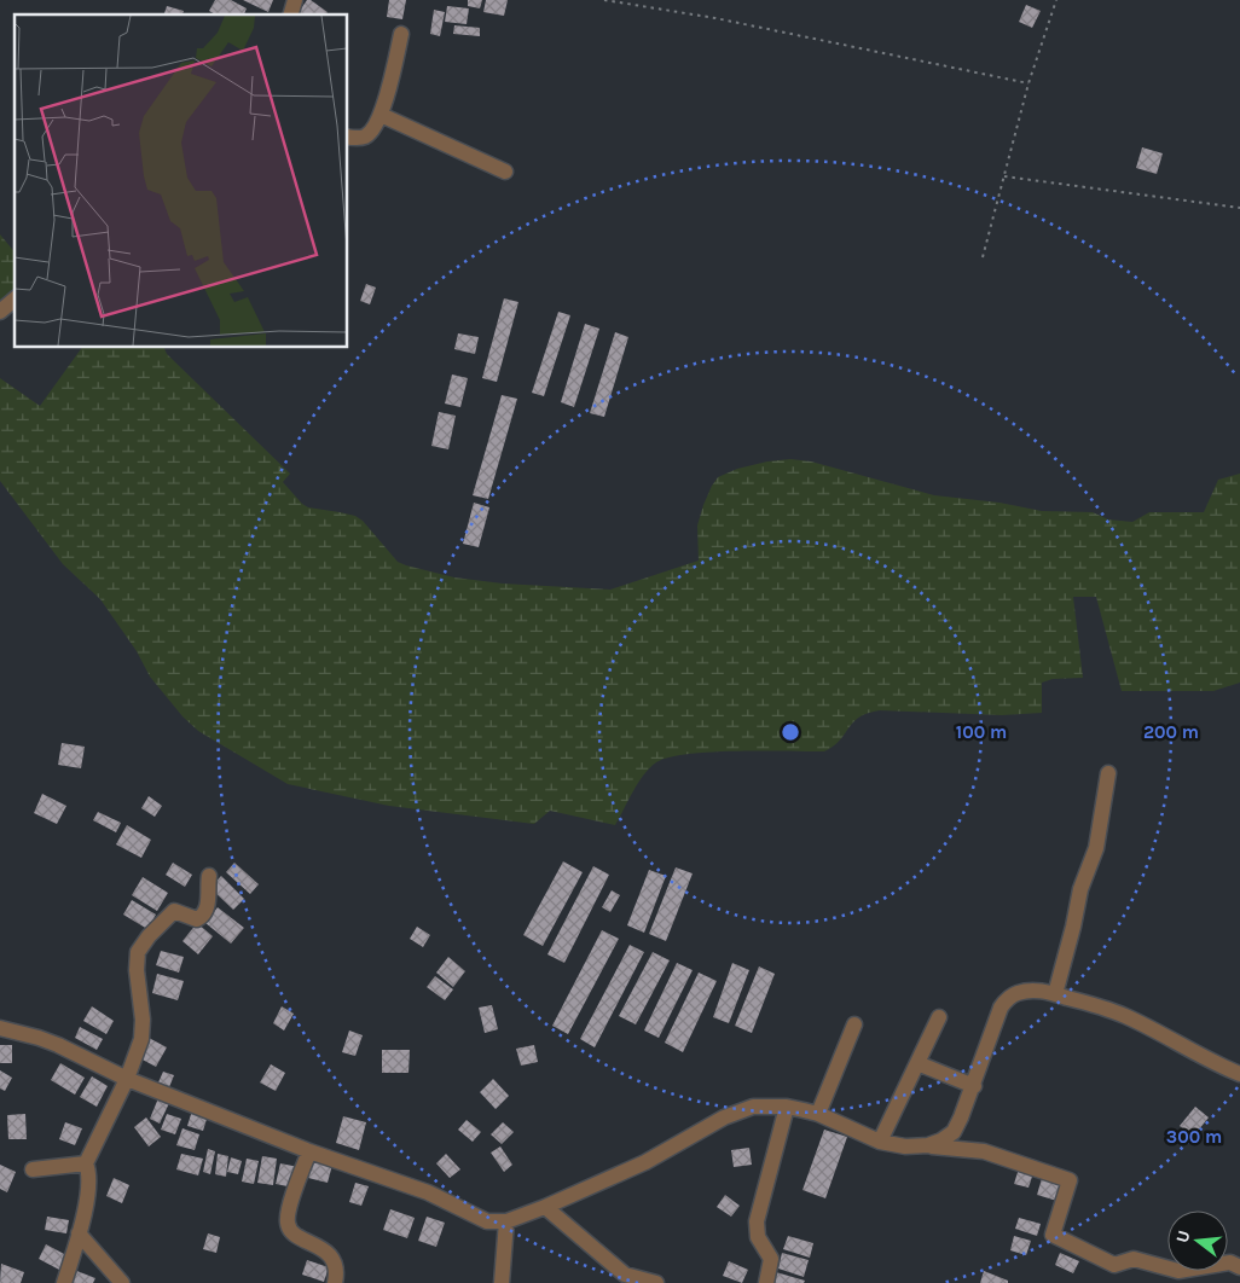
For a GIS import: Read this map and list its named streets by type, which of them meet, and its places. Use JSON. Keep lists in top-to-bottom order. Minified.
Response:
{"north":"left","rings":["100 m","200 m","300 m"]}
